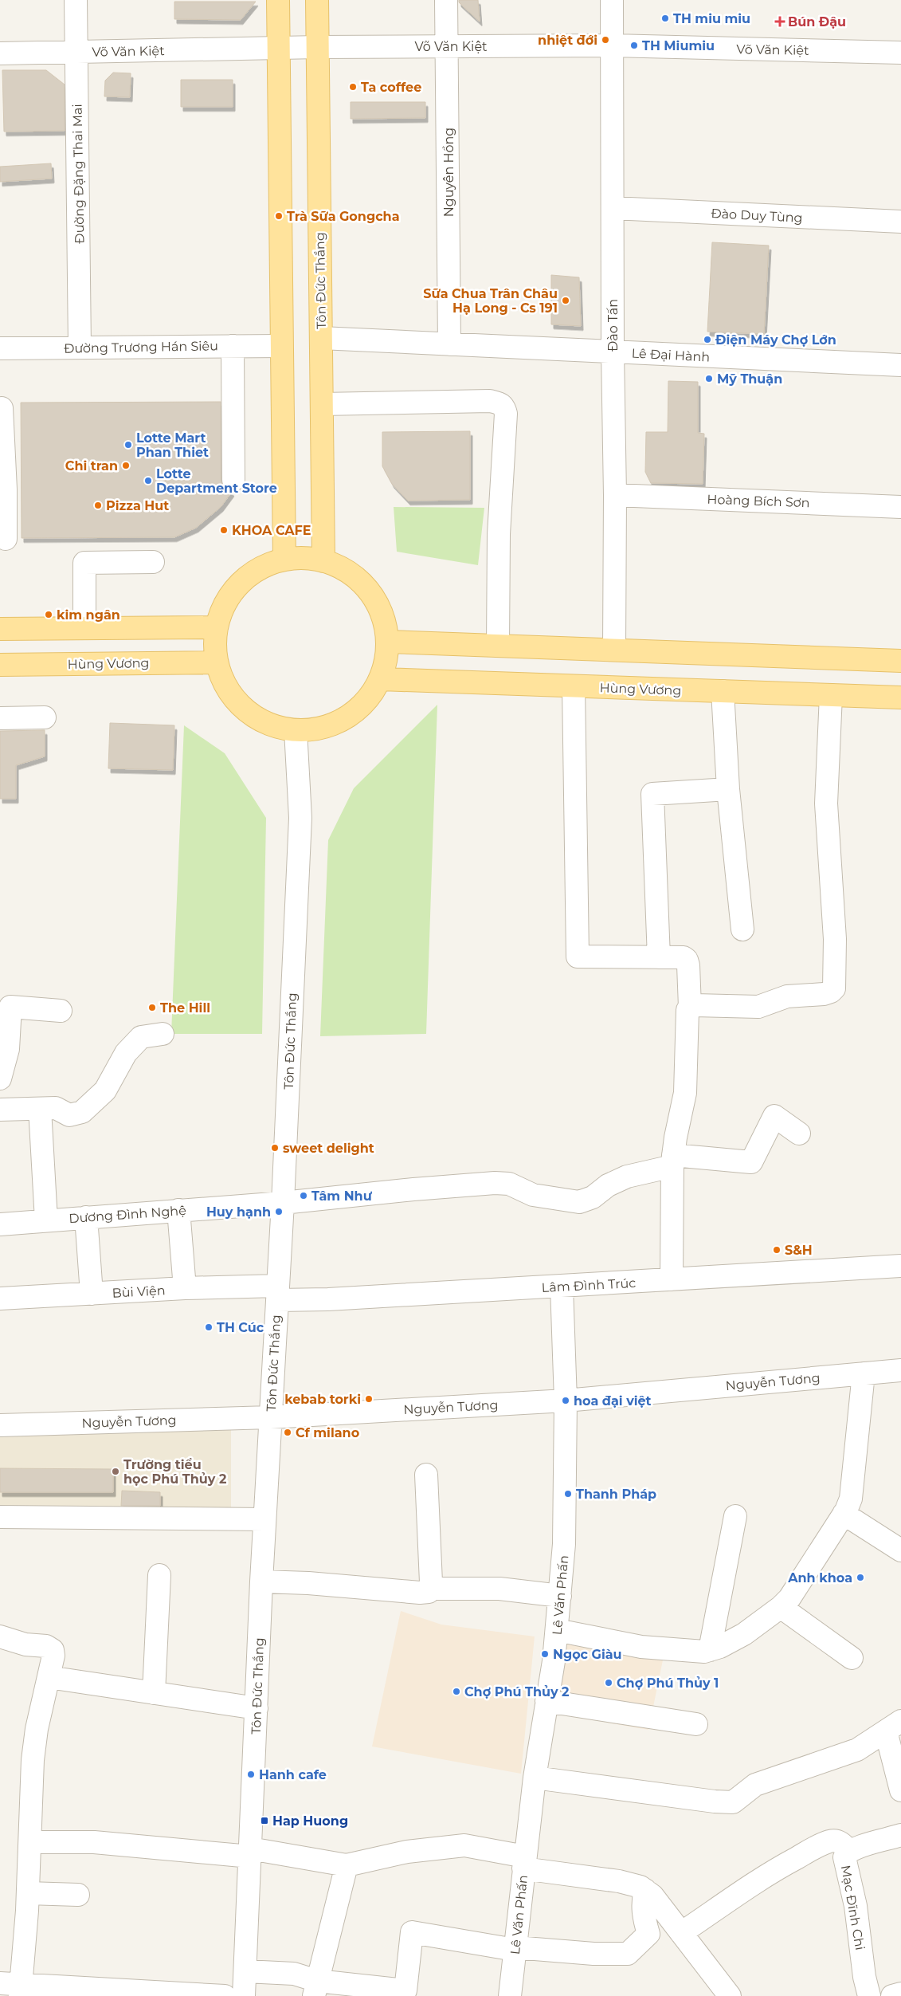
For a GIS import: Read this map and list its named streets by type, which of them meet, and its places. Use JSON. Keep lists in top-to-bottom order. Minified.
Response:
{"streets":{"main road":["Tôn Đức Thắng","Hùng Vương"],"street":["Võ Văn Kiệt","Nguyên Hồng","Đường Đặng Thai Mai","Đào Duy Tùng","Đào Tấn","Đường Trương Hán Siêu","Lê Đại Hành","Hoàng Bích Sơn","Dương Đình Nghệ","Lâm Đình Trúc","Bùi Viện","Nguyễn Tương","Lê Văn Phấn","Mạc Đĩnh Chi"]},"crossings":[["Võ Văn Kiệt","Nguyên Hồng"],["Võ Văn Kiệt","Đường Đặng Thai Mai"],["Võ Văn Kiệt","Tôn Đức Thắng"],["Võ Văn Kiệt","Đào Tấn"],["Nguyên Hồng","Lê Đại Hành"],["Đường Đặng Thai Mai","Đường Trương Hán Siêu"],["Đào Duy Tùng","Đào Tấn"],["Tôn Đức Thắng","Lê Đại Hành"],["Tôn Đức Thắng","Dương Đình Nghệ"],["Tôn Đức Thắng","Lâm Đình Trúc"],["Tôn Đức Thắng","Bùi Viện"],["Tôn Đức Thắng","Nguyễn Tương"],["Đào Tấn","Lê Đại Hành"],["Đào Tấn","Hoàng Bích Sơn"],["Lâm Đình Trúc","Bùi Viện"],["Lâm Đình Trúc","Lê Văn Phấn"],["Nguyễn Tương","Lê Văn Phấn"]],"places":{"other":["TH miu miu","nhiệt đới","TH Miumiu","Ta coffee","Trà Sữa Gongcha","Sữa Chua Trân Châu Hạ Long - Cs 191","Điện Máy Chợ Lớn","Mỹ Thuận","Lotte Mart Phan Thiet","Chi tran","Lotte Department Store","Pizza Hut","KHOA CAFE","kim ngân","The Hill","sweet delight","Tâm Như","Huy hạnh","S&H","TH Cúc","kebab torki","hoa đại việt","Cf milano","Trường tiểu học Phú Thủy 2","Thanh Pháp","Anh khoa","Ngọc Giàu","Chợ Phú Thủy 1","Chợ Phú Thủy 2","Hanh cafe"],"health":["Bún Đậu"],"transit":["Hap Huong"]}}
